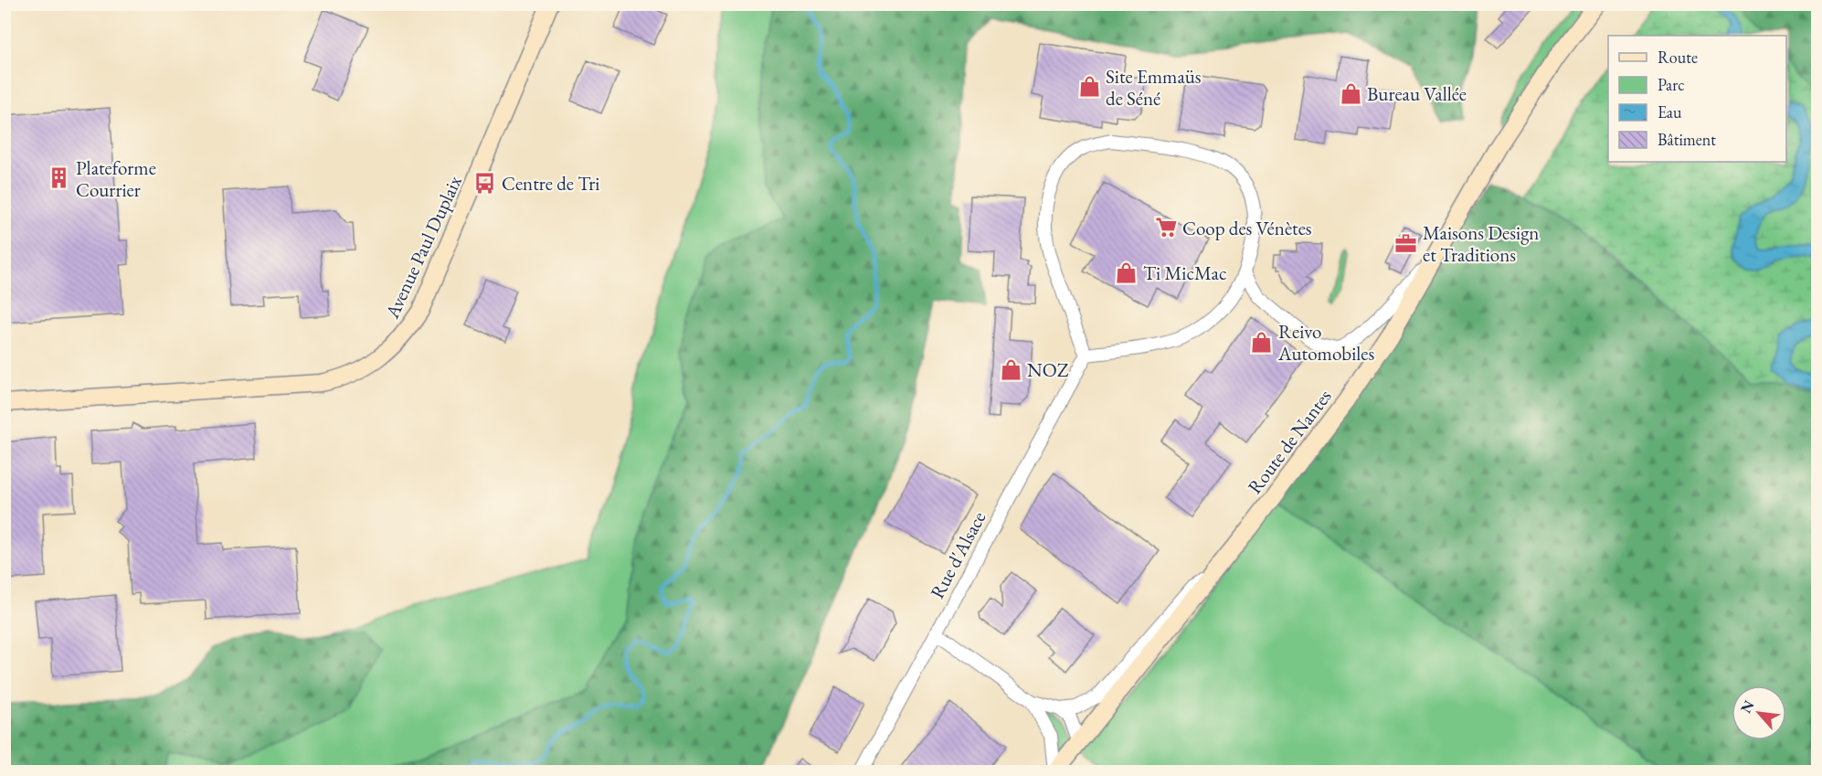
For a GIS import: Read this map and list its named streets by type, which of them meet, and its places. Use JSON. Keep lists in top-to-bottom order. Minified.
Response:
{"streets":{"main road":["Avenue Paul Duplaix","Route de Nantes"],"street":["Rue d'Alsace"]},"places":{"shop":["Site Emmaüs de Séné","Bureau Vallée","Ti MicMac","Reivo Automobiles","NOZ"],"building":["Plateforme Courrier"],"bus stop":["Centre de Tri"],"supermarket":["Coop des Vénètes"],"office":["Maisons Design et Traditions"]},"legend":["Route","Parc","Eau","Bâtiment"],"north":"top left"}
